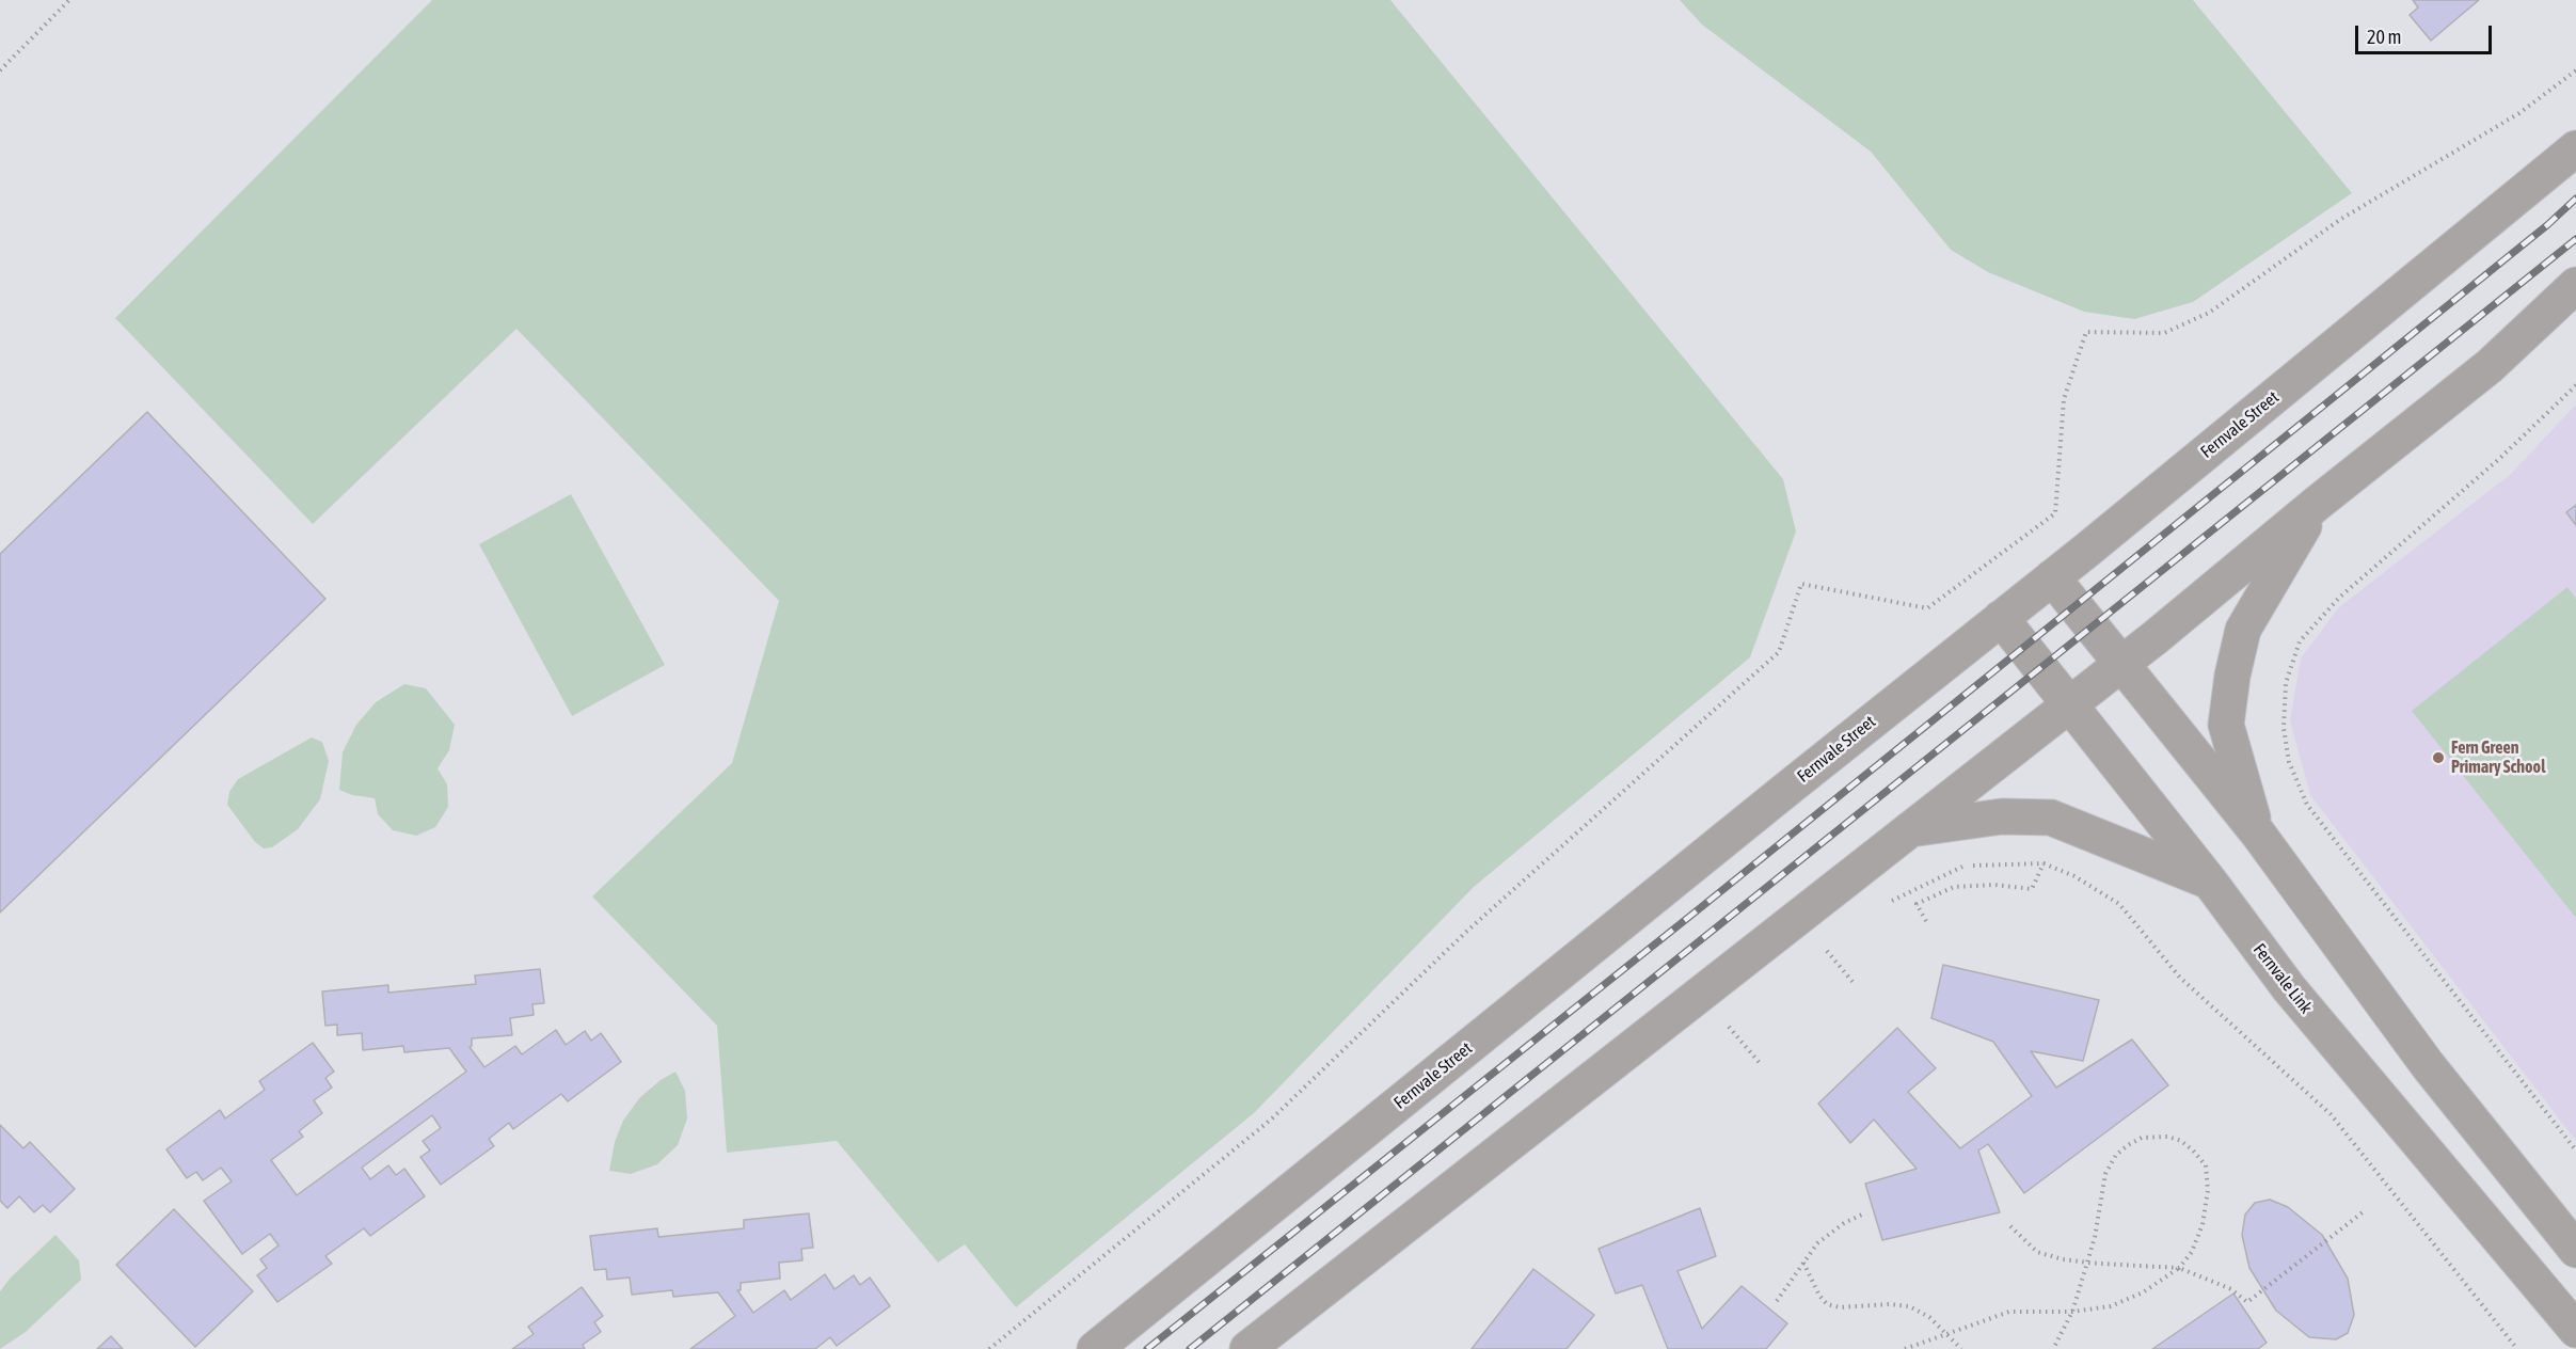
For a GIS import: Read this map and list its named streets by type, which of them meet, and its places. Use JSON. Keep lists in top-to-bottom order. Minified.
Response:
{"streets":{"street":["Fernvale Street","Fernvale Link"]},"crossings":[["Fernvale Street","Fernvale Link"]],"places":["Fern Green Primary School"],"scale_bar":"20 m"}
